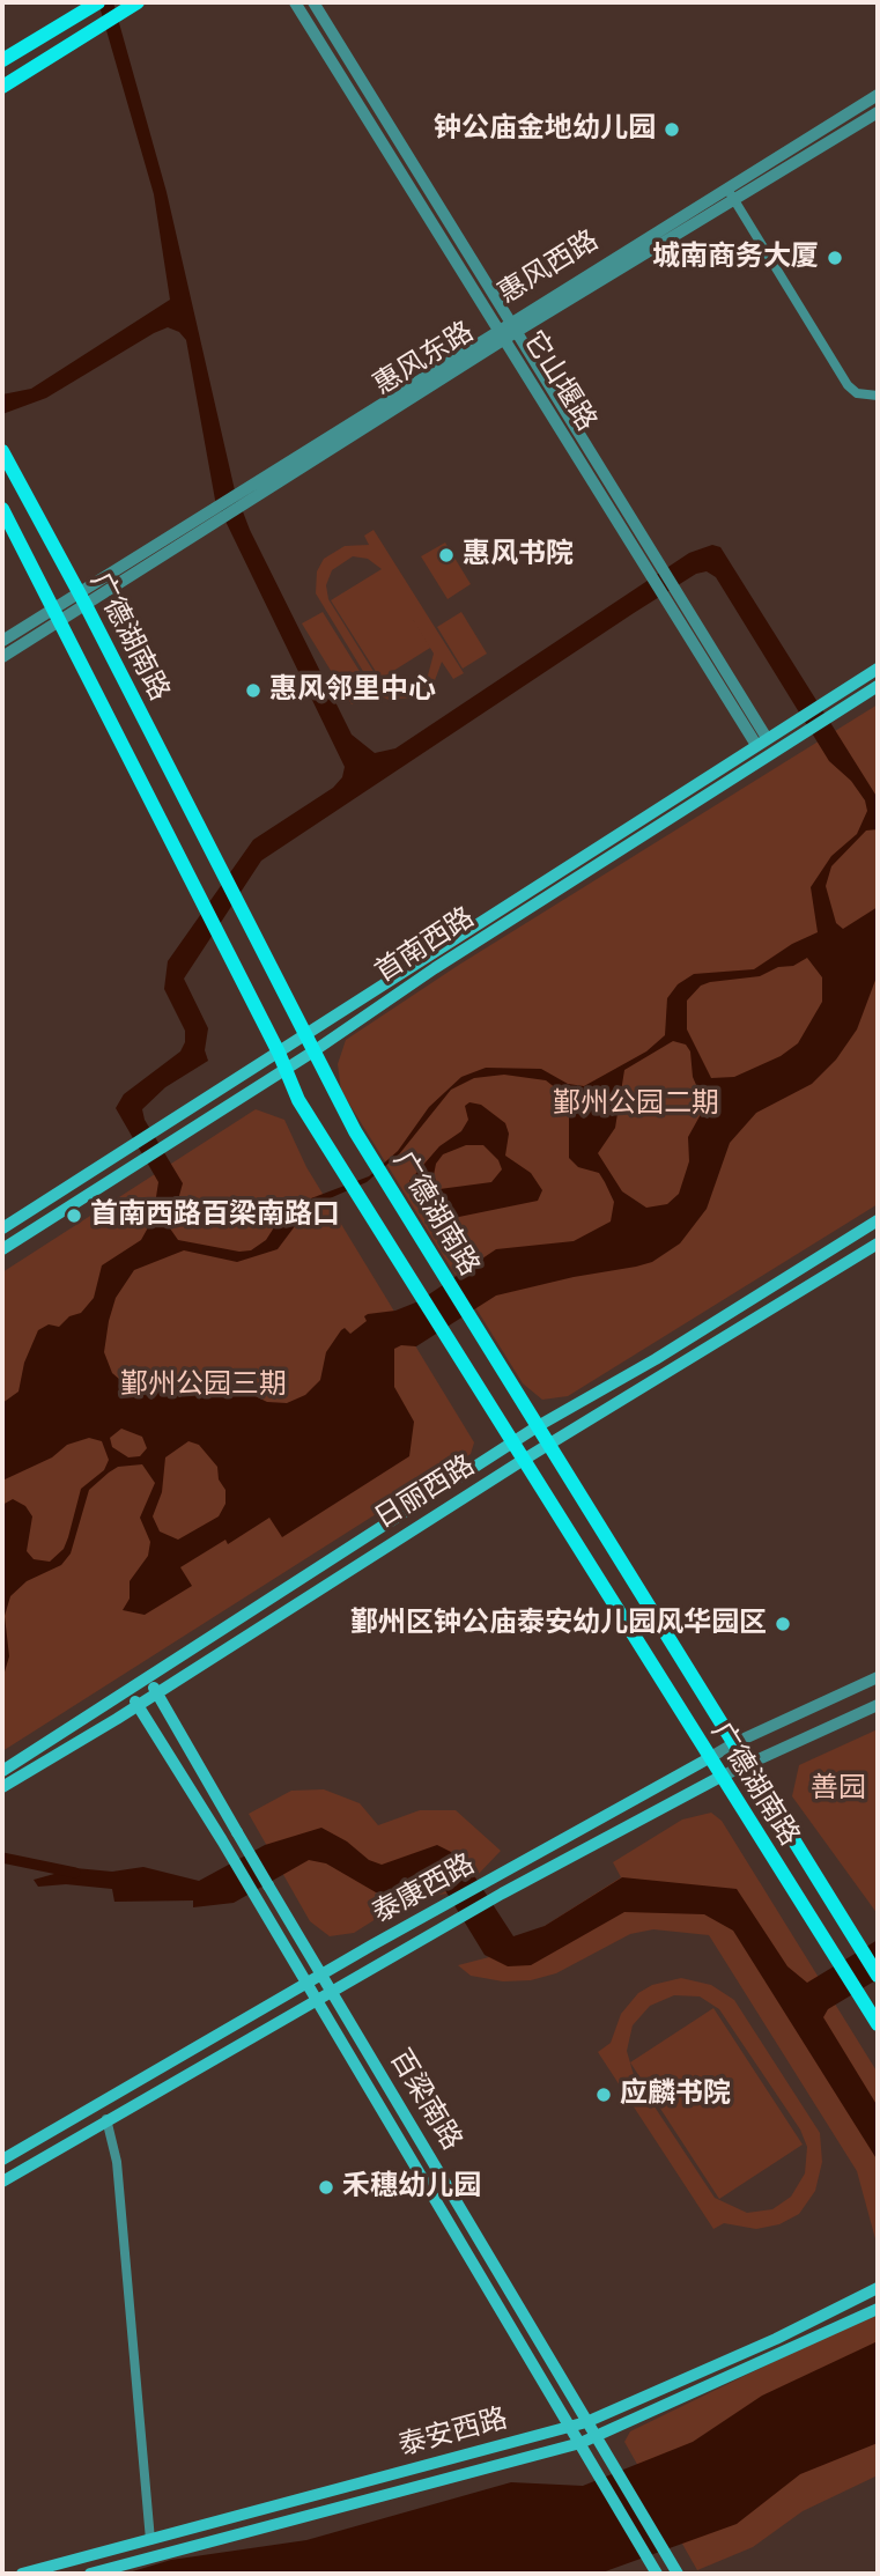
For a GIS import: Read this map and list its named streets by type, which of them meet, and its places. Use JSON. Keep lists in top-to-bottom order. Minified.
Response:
{"streets":{"main road":["广德湖南路","首南西路","日丽西路","泰康西路","百梁南路","泰安西路"],"street":["惠风东路","它山堰路"]},"crossings":[["惠风东路","它山堰路"],["惠风东路","广德湖南路"],["它山堰路","首南西路"],["广德湖南路","首南西路"],["广德湖南路","日丽西路"],["广德湖南路","泰康西路"],["日丽西路","百梁南路"],["泰康西路","百梁南路"],["百梁南路","泰安西路"]],"parks":["鄞州公园二期","鄞州公园三期","善园"],"places":["钟公庙金地幼儿园","城南商务大厦","惠风书院","惠风邻里中心","首南西路百梁南路口","鄞州区钟公庙泰安幼儿园风华园区","应麟书院","禾穗幼儿园"]}
